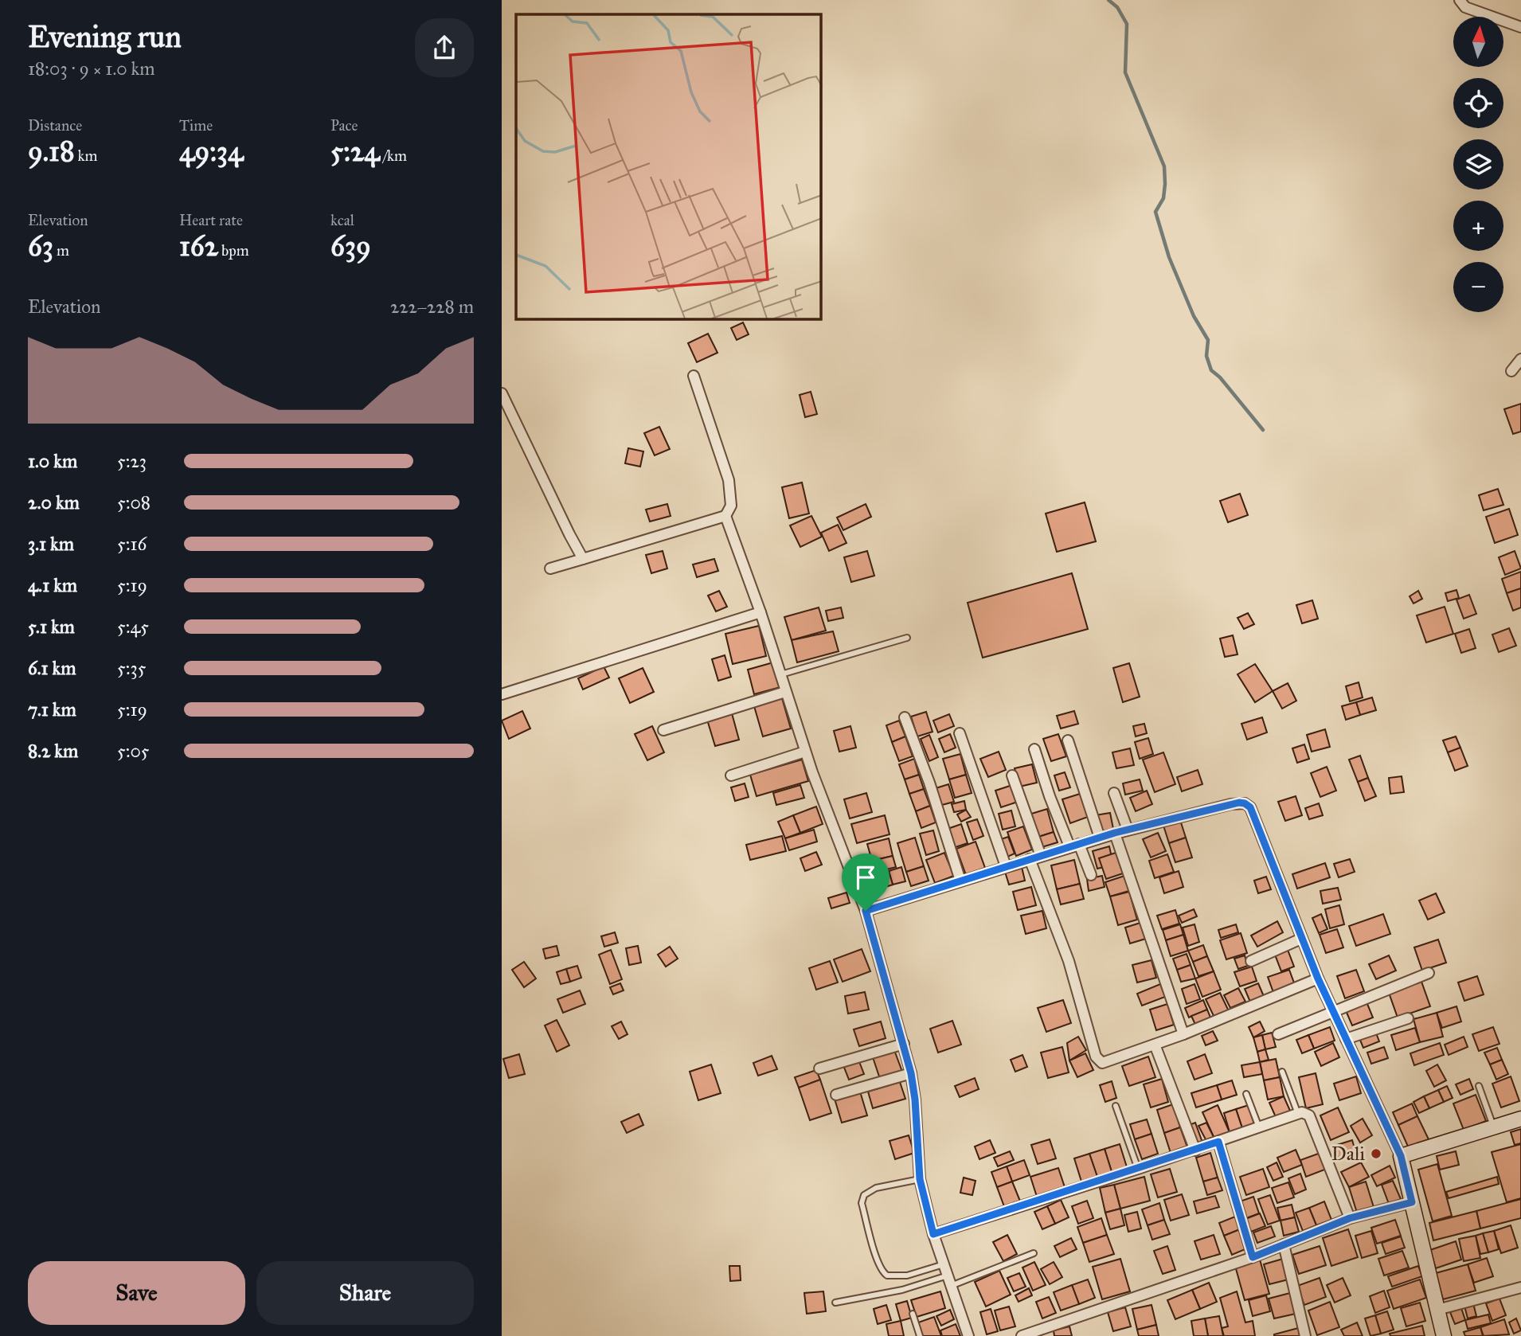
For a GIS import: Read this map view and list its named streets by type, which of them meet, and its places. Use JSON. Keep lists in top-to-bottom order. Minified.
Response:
{"places":["Dali"],"north":"top","page":{"heading":["Evening run","18:03 · 9 × 1.0 km"],"map_buttons":["+","−"],"stats":[["Distance","9.18 km"],["Time","49:34"],["Pace","5:24 /km"],["Elevation","63 m"],["Heart rate","162 bpm"],["kcal","639"]],"chart":["Elevation","222–228 m"],"list":[{"name":"1.0 km","note":"5:23"},{"name":"2.0 km","note":"5:08"},{"name":"3.1 km","note":"5:16"},{"name":"4.1 km","note":"5:19"},{"name":"5.1 km","note":"5:45"},{"name":"6.1 km","note":"5:35"},{"name":"7.1 km","note":"5:19"},{"name":"8.2 km","note":"5:05"}],"buttons":["Save","Share"]}}
